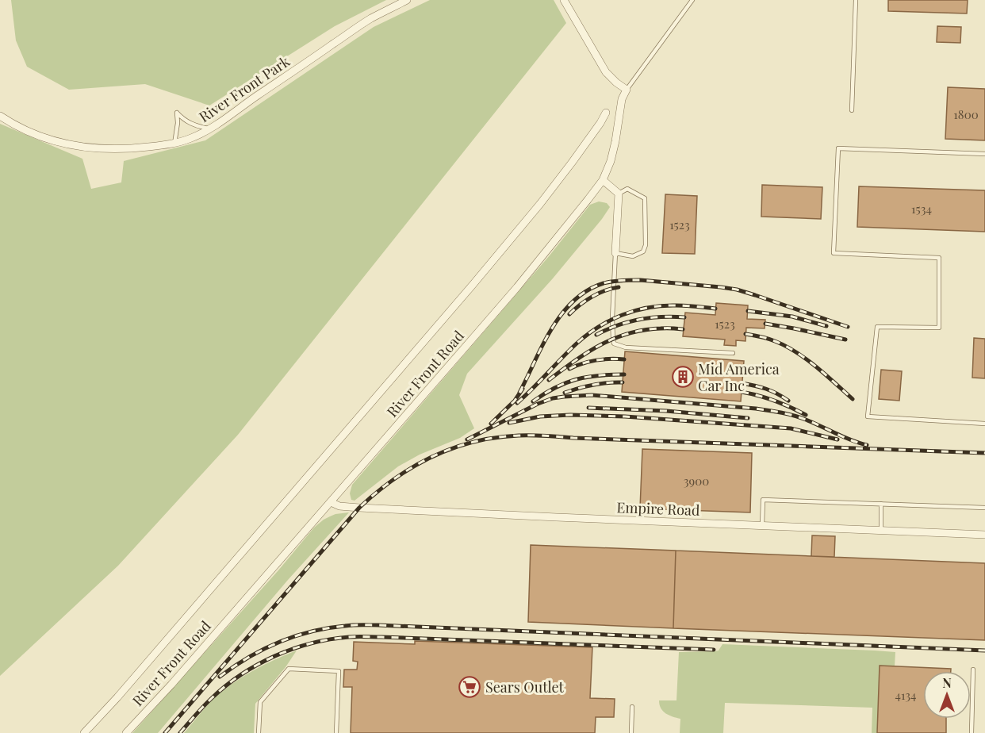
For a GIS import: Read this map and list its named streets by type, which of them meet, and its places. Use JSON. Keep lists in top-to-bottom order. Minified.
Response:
{"streets":{"street":["River Front Park","River Front Road","Empire Road"]},"crossings":[["River Front Road","Empire Road"]],"places":{"building":["Mid America Car Inc"],"supermarket":["Sears Outlet"]},"house_numbers":["1800","1534","1523","1523","3900","4134"],"north":"top"}
